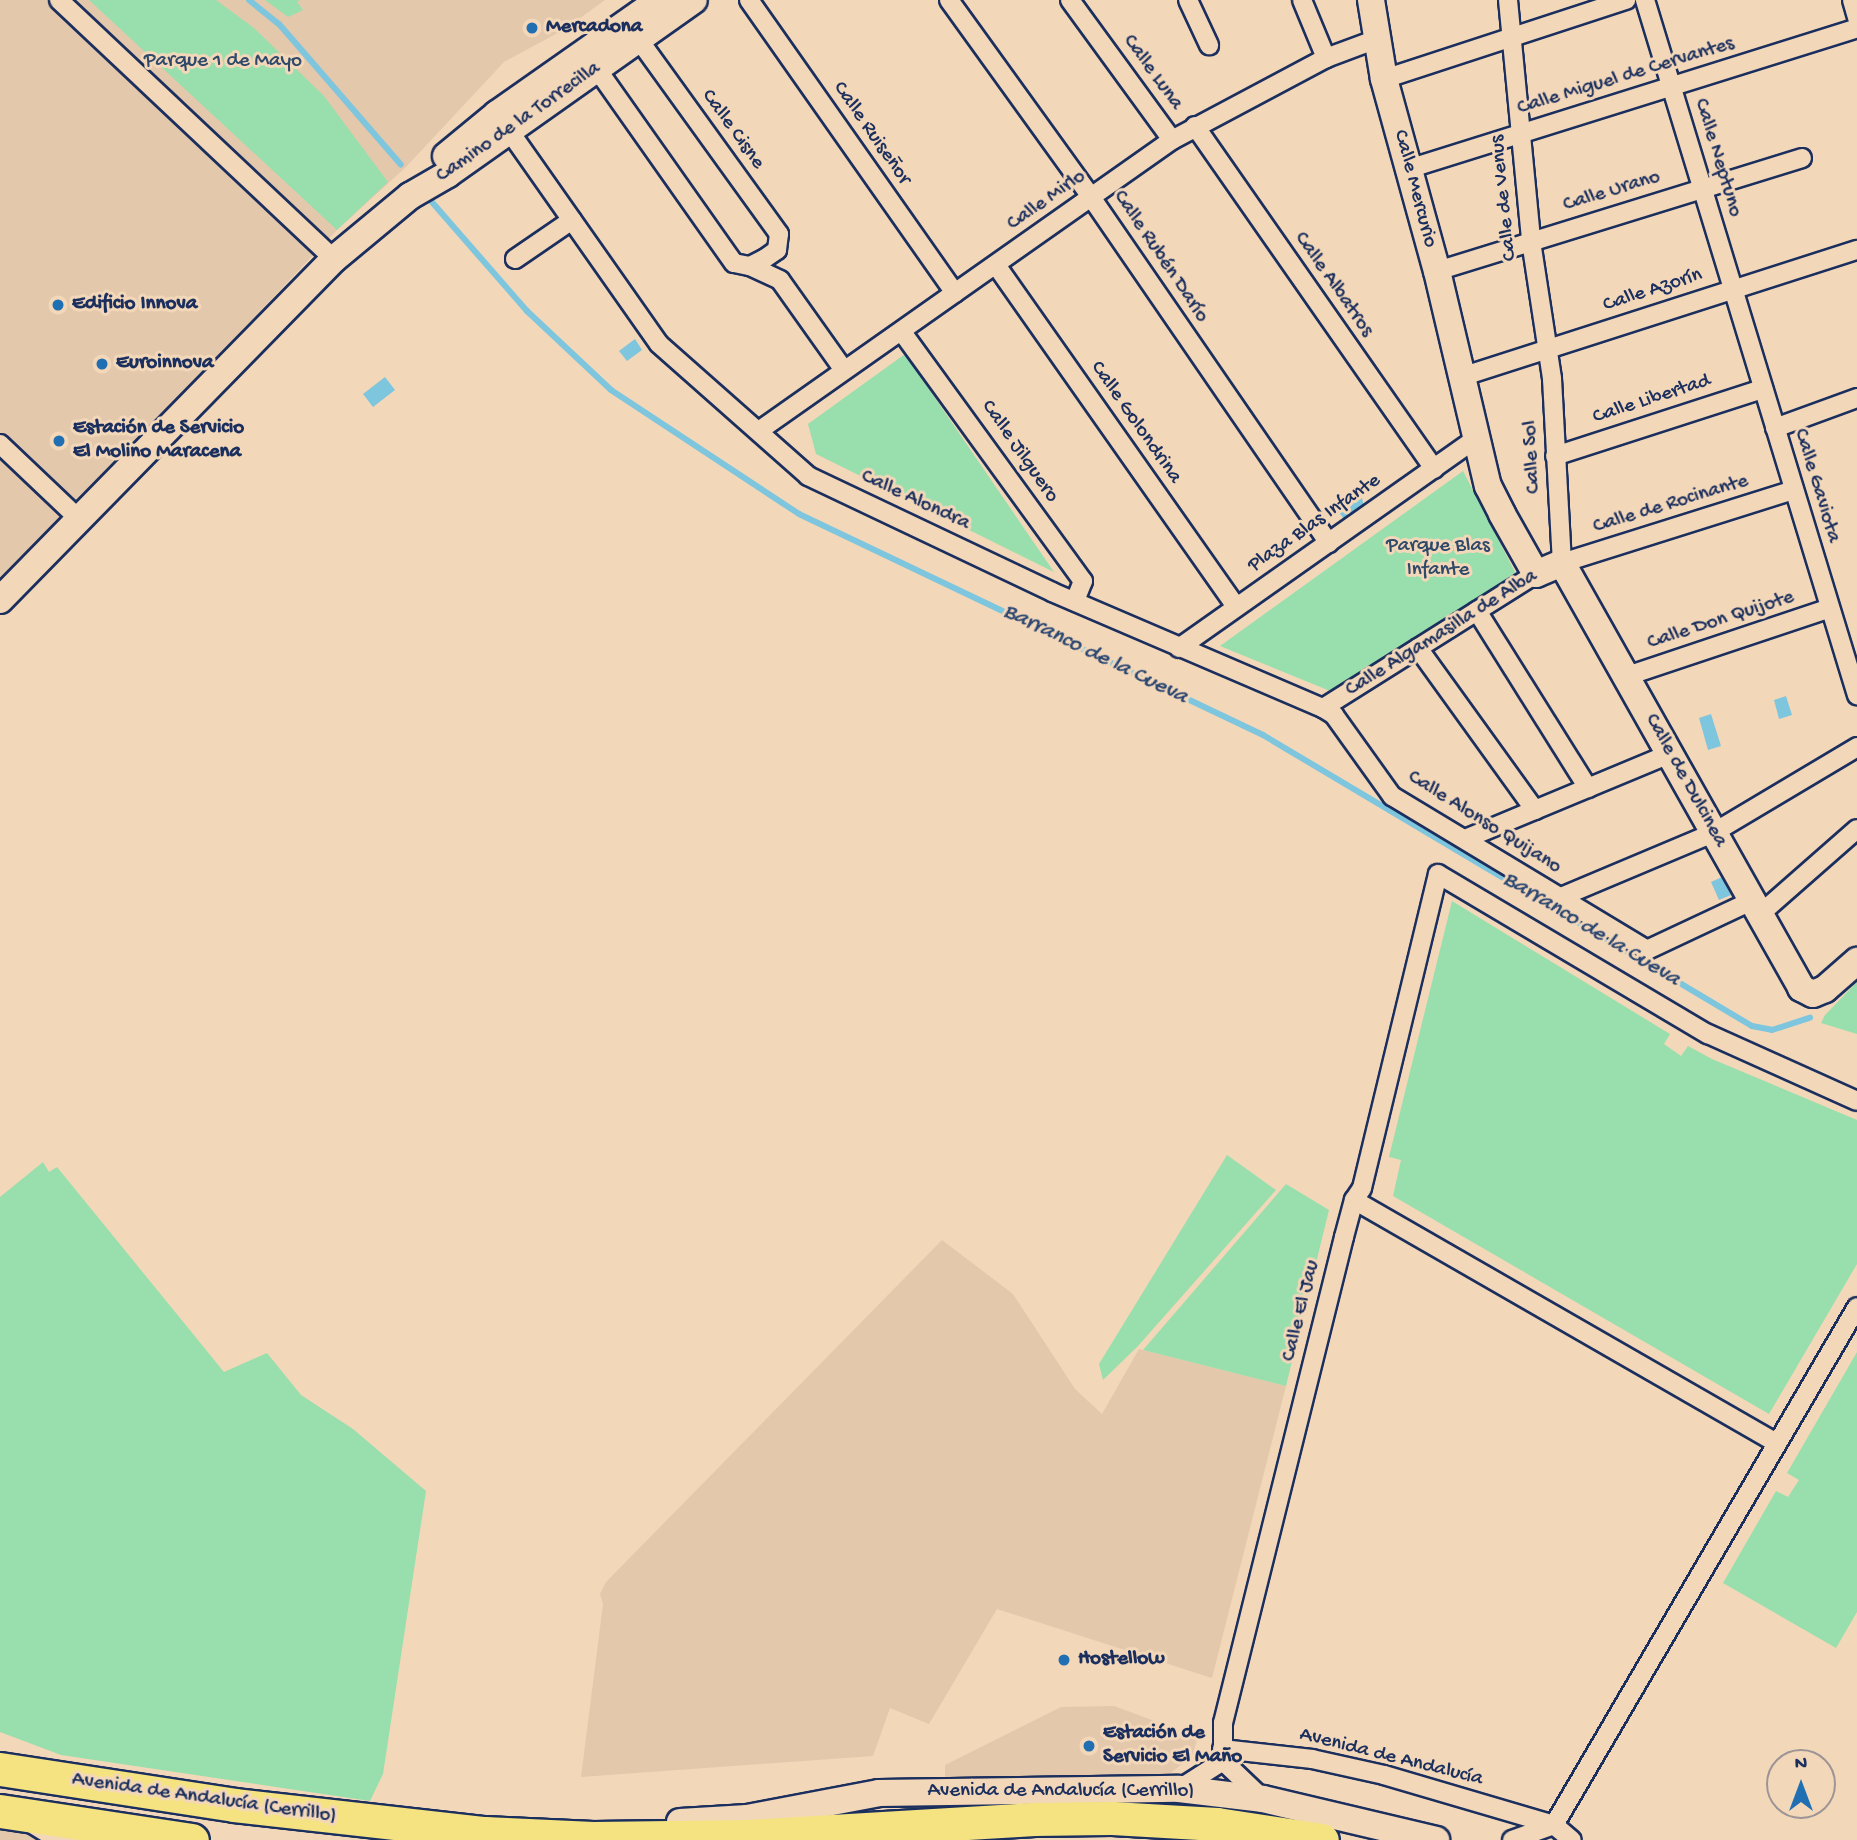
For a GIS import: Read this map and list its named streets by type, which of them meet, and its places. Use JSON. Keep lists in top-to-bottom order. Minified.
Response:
{"streets":{"highway":["Avenida de Andalucía (Cerrillo)"],"street":["Calle Luna","Calle Miguel de Cervantes","Camino de la Torrecilla","Calle Cisne","Calle Ruiseñor","Calle Neptuno","Calle Mercurio","Calle Urano","Calle de Venus","Calle Mirlo","Calle Rubén Darío","Calle Albatros","Calle Azorín","Calle Libertad","Calle Golondrina","Calle Jilguero","Calle Sol","Calle Gaviota","Calle Alondra","Calle de Rocinante","Plaza Blas Infante","Calle Don Quijote","Calle Algamasilla de Alba","Calle de Dulcinea","Calle Alonso Quijano","Calle El Jau","Avenida de Andalucía"]},"crossings":[["Calle Luna","Calle Mirlo"],["Calle Miguel de Cervantes","Calle Neptuno"],["Calle Miguel de Cervantes","Calle Mercurio"],["Calle Miguel de Cervantes","Calle de Venus"],["Camino de la Torrecilla","Calle Cisne"],["Camino de la Torrecilla","Calle Alondra"],["Calle Ruiseñor","Calle Mirlo"],["Calle Neptuno","Calle Urano"],["Calle Neptuno","Calle Azorín"],["Calle Neptuno","Calle Gaviota"],["Calle Mercurio","Calle Urano"],["Calle Mercurio","Calle Mirlo"],["Calle Mercurio","Calle Azorín"],["Calle Mercurio","Plaza Blas Infante"],["Calle Mercurio","Calle Algamasilla de Alba"],["Calle Urano","Calle de Venus"],["Calle de Venus","Calle Azorín"],["Calle de Venus","Calle Sol"],["Calle Mirlo","Calle Rubén Darío"],["Calle Mirlo","Calle Albatros"],["Calle Mirlo","Calle Golondrina"],["Calle Mirlo","Calle Jilguero"],["Calle Mirlo","Calle Alondra"],["Calle Rubén Darío","Plaza Blas Infante"],["Calle Albatros","Plaza Blas Infante"],["Calle Azorín","Calle Sol"],["Calle Azorín","Calle Gaviota"],["Calle Libertad","Calle Sol"],["Calle Libertad","Calle Gaviota"],["Calle Golondrina","Plaza Blas Infante"],["Calle Jilguero","Calle Alondra"],["Calle Sol","Calle de Rocinante"],["Calle Sol","Calle Algamasilla de Alba"],["Calle Sol","Calle de Dulcinea"],["Calle Gaviota","Calle de Rocinante"],["Calle Gaviota","Calle Don Quijote"],["Calle Alondra","Plaza Blas Infante"],["Calle Alondra","Calle Algamasilla de Alba"],["Calle Alondra","Calle Alonso Quijano"],["Calle de Rocinante","Calle Algamasilla de Alba"],["Calle de Rocinante","Calle de Dulcinea"],["Calle Don Quijote","Calle de Dulcinea"],["Calle Algamasilla de Alba","Calle de Dulcinea"],["Calle Algamasilla de Alba","Calle Alonso Quijano"],["Calle de Dulcinea","Calle Alonso Quijano"],["Calle El Jau","Avenida de Andalucía"]],"water":["Barranco de la Cueva"],"parks":["Parque 1 de Mayo","Parque Blas Infante"],"places":["Mercadona","Edificio Innova","Euroinnova","Estación de Servicio El Molino Maracena","Hostellow","Estación de Servicio El Maño"],"north":"top"}
